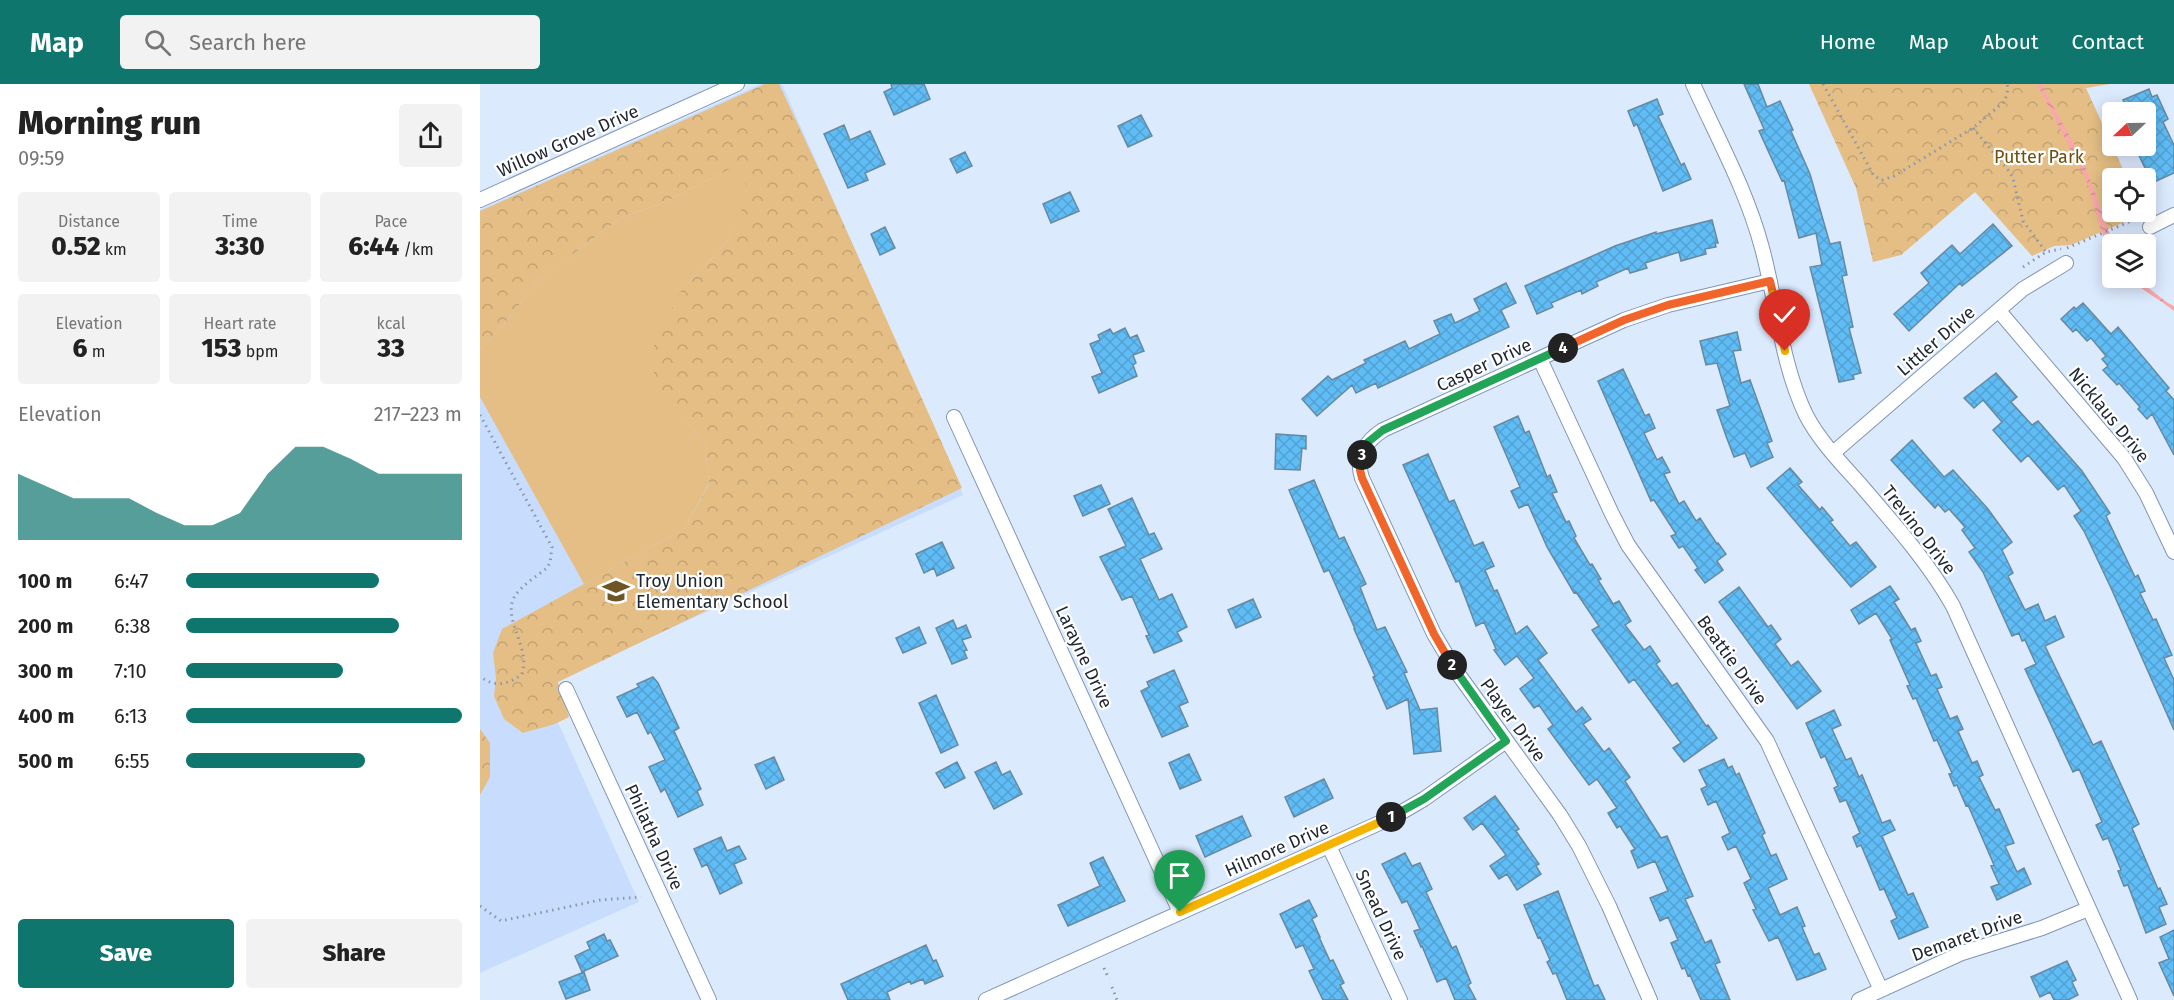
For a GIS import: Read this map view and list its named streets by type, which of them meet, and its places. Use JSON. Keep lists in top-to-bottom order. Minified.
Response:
{"streets":{"street":["Willow Grove Drive","Littler Drive","Casper Drive","Nicklaus Drive","Trevino Drive","Larayne Drive","Beattie Drive","Player Drive","Philatha Drive","Hilmore Drive","Snead Drive","Demaret Drive"]},"crossings":[["Littler Drive","Nicklaus Drive"],["Littler Drive","Trevino Drive"],["Casper Drive","Trevino Drive"],["Casper Drive","Beattie Drive"],["Casper Drive","Player Drive"],["Trevino Drive","Demaret Drive"],["Larayne Drive","Hilmore Drive"],["Beattie Drive","Demaret Drive"],["Player Drive","Hilmore Drive"],["Hilmore Drive","Snead Drive"]],"parks":["Putter Park"],"places":{"school or university":["Troy Union Elementary School"]},"north":"left","page":{"header":"Map","search":"Search here","nav":["Home","Map","About","Contact"],"heading":["Morning run","09:59"],"stats":[["Distance","0.52 km"],["Time","3:30"],["Pace","6:44 /km"],["Elevation","6 m"],["Heart rate","153 bpm"],["kcal","33"]],"pins":["4","3","2","1"],"chart":["Elevation","217–223 m"],"list":[{"name":"100 m","note":"6:47"},{"name":"200 m","note":"6:38"},{"name":"300 m","note":"7:10"},{"name":"400 m","note":"6:13"},{"name":"500 m","note":"6:55"}],"buttons":["Save","Share"]}}
